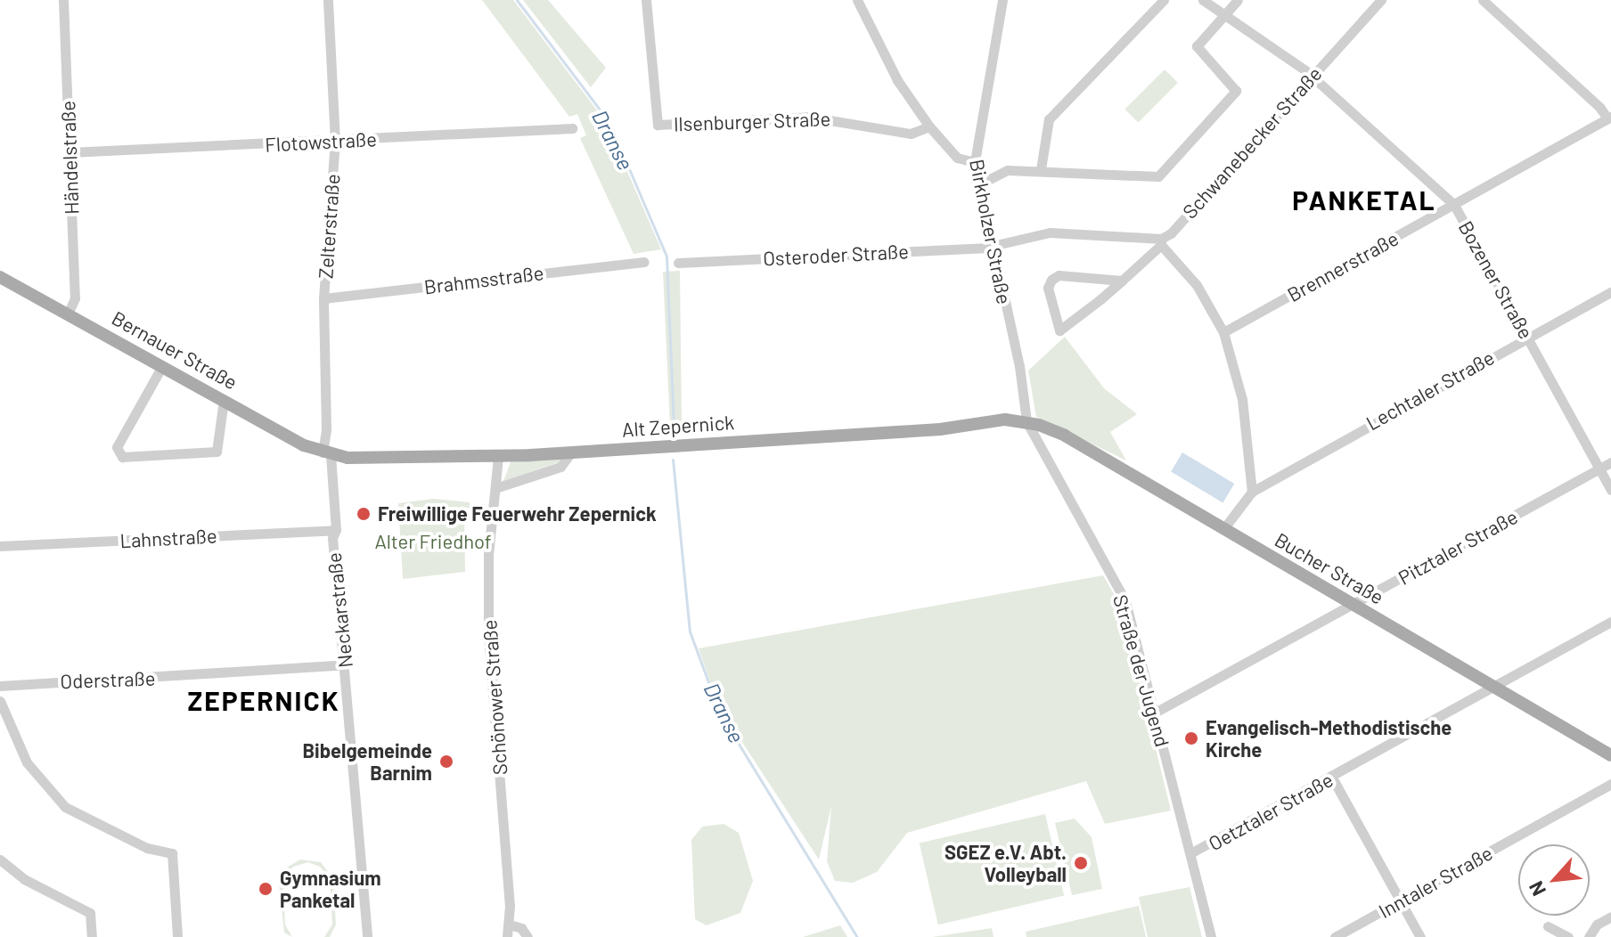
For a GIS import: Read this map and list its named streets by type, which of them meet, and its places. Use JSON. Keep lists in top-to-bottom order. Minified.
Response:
{"streets":{"main road":["Bernauer Straße","Alt Zepernick","Bucher Straße"],"street":["Ilsenburger Straße","Flotowstraße","Schwanebecker Straße","Händelstraße","Zelterstraße","Birkholzer Straße","Osteroder Straße","Brennerstraße","Brahmsstraße","Bozener Straße","Lechtaler Straße","Lahnstraße","Pitztaler Straße","Neckarstraße","Straße der Jugend","Oderstraße","Schönower Straße","Oetztaler Straße","Inntaler Straße"]},"crossings":[["Flotowstraße","Händelstraße"],["Flotowstraße","Zelterstraße"],["Schwanebecker Straße","Osteroder Straße"],["Schwanebecker Straße","Bozener Straße"],["Händelstraße","Bernauer Straße"],["Zelterstraße","Brahmsstraße"],["Zelterstraße","Bernauer Straße"],["Zelterstraße","Alt Zepernick"],["Zelterstraße","Neckarstraße"],["Birkholzer Straße","Osteroder Straße"],["Birkholzer Straße","Alt Zepernick"],["Birkholzer Straße","Bucher Straße"],["Birkholzer Straße","Straße der Jugend"],["Brennerstraße","Bozener Straße"],["Bozener Straße","Lechtaler Straße"],["Bozener Straße","Pitztaler Straße"],["Bernauer Straße","Alt Zepernick"],["Bernauer Straße","Neckarstraße"],["Alt Zepernick","Bucher Straße"],["Alt Zepernick","Neckarstraße"],["Alt Zepernick","Straße der Jugend"],["Alt Zepernick","Schönower Straße"],["Lahnstraße","Neckarstraße"],["Pitztaler Straße","Bucher Straße"],["Pitztaler Straße","Straße der Jugend"],["Bucher Straße","Straße der Jugend"],["Bucher Straße","Oetztaler Straße"],["Neckarstraße","Oderstraße"],["Straße der Jugend","Oetztaler Straße"]],"districts":["PANKETAL","ZEPERNICK"],"water":["Dranse"],"parks":["Alter Friedhof"],"places":["Freiwillige Feuerwehr Zepernick","Evangelisch-Methodistische Kirche","Bibelgemeinde Barnim","SGEZ e.V. Abt. Volleyball","Gymnasium Panketal"],"north":"bottom left"}
